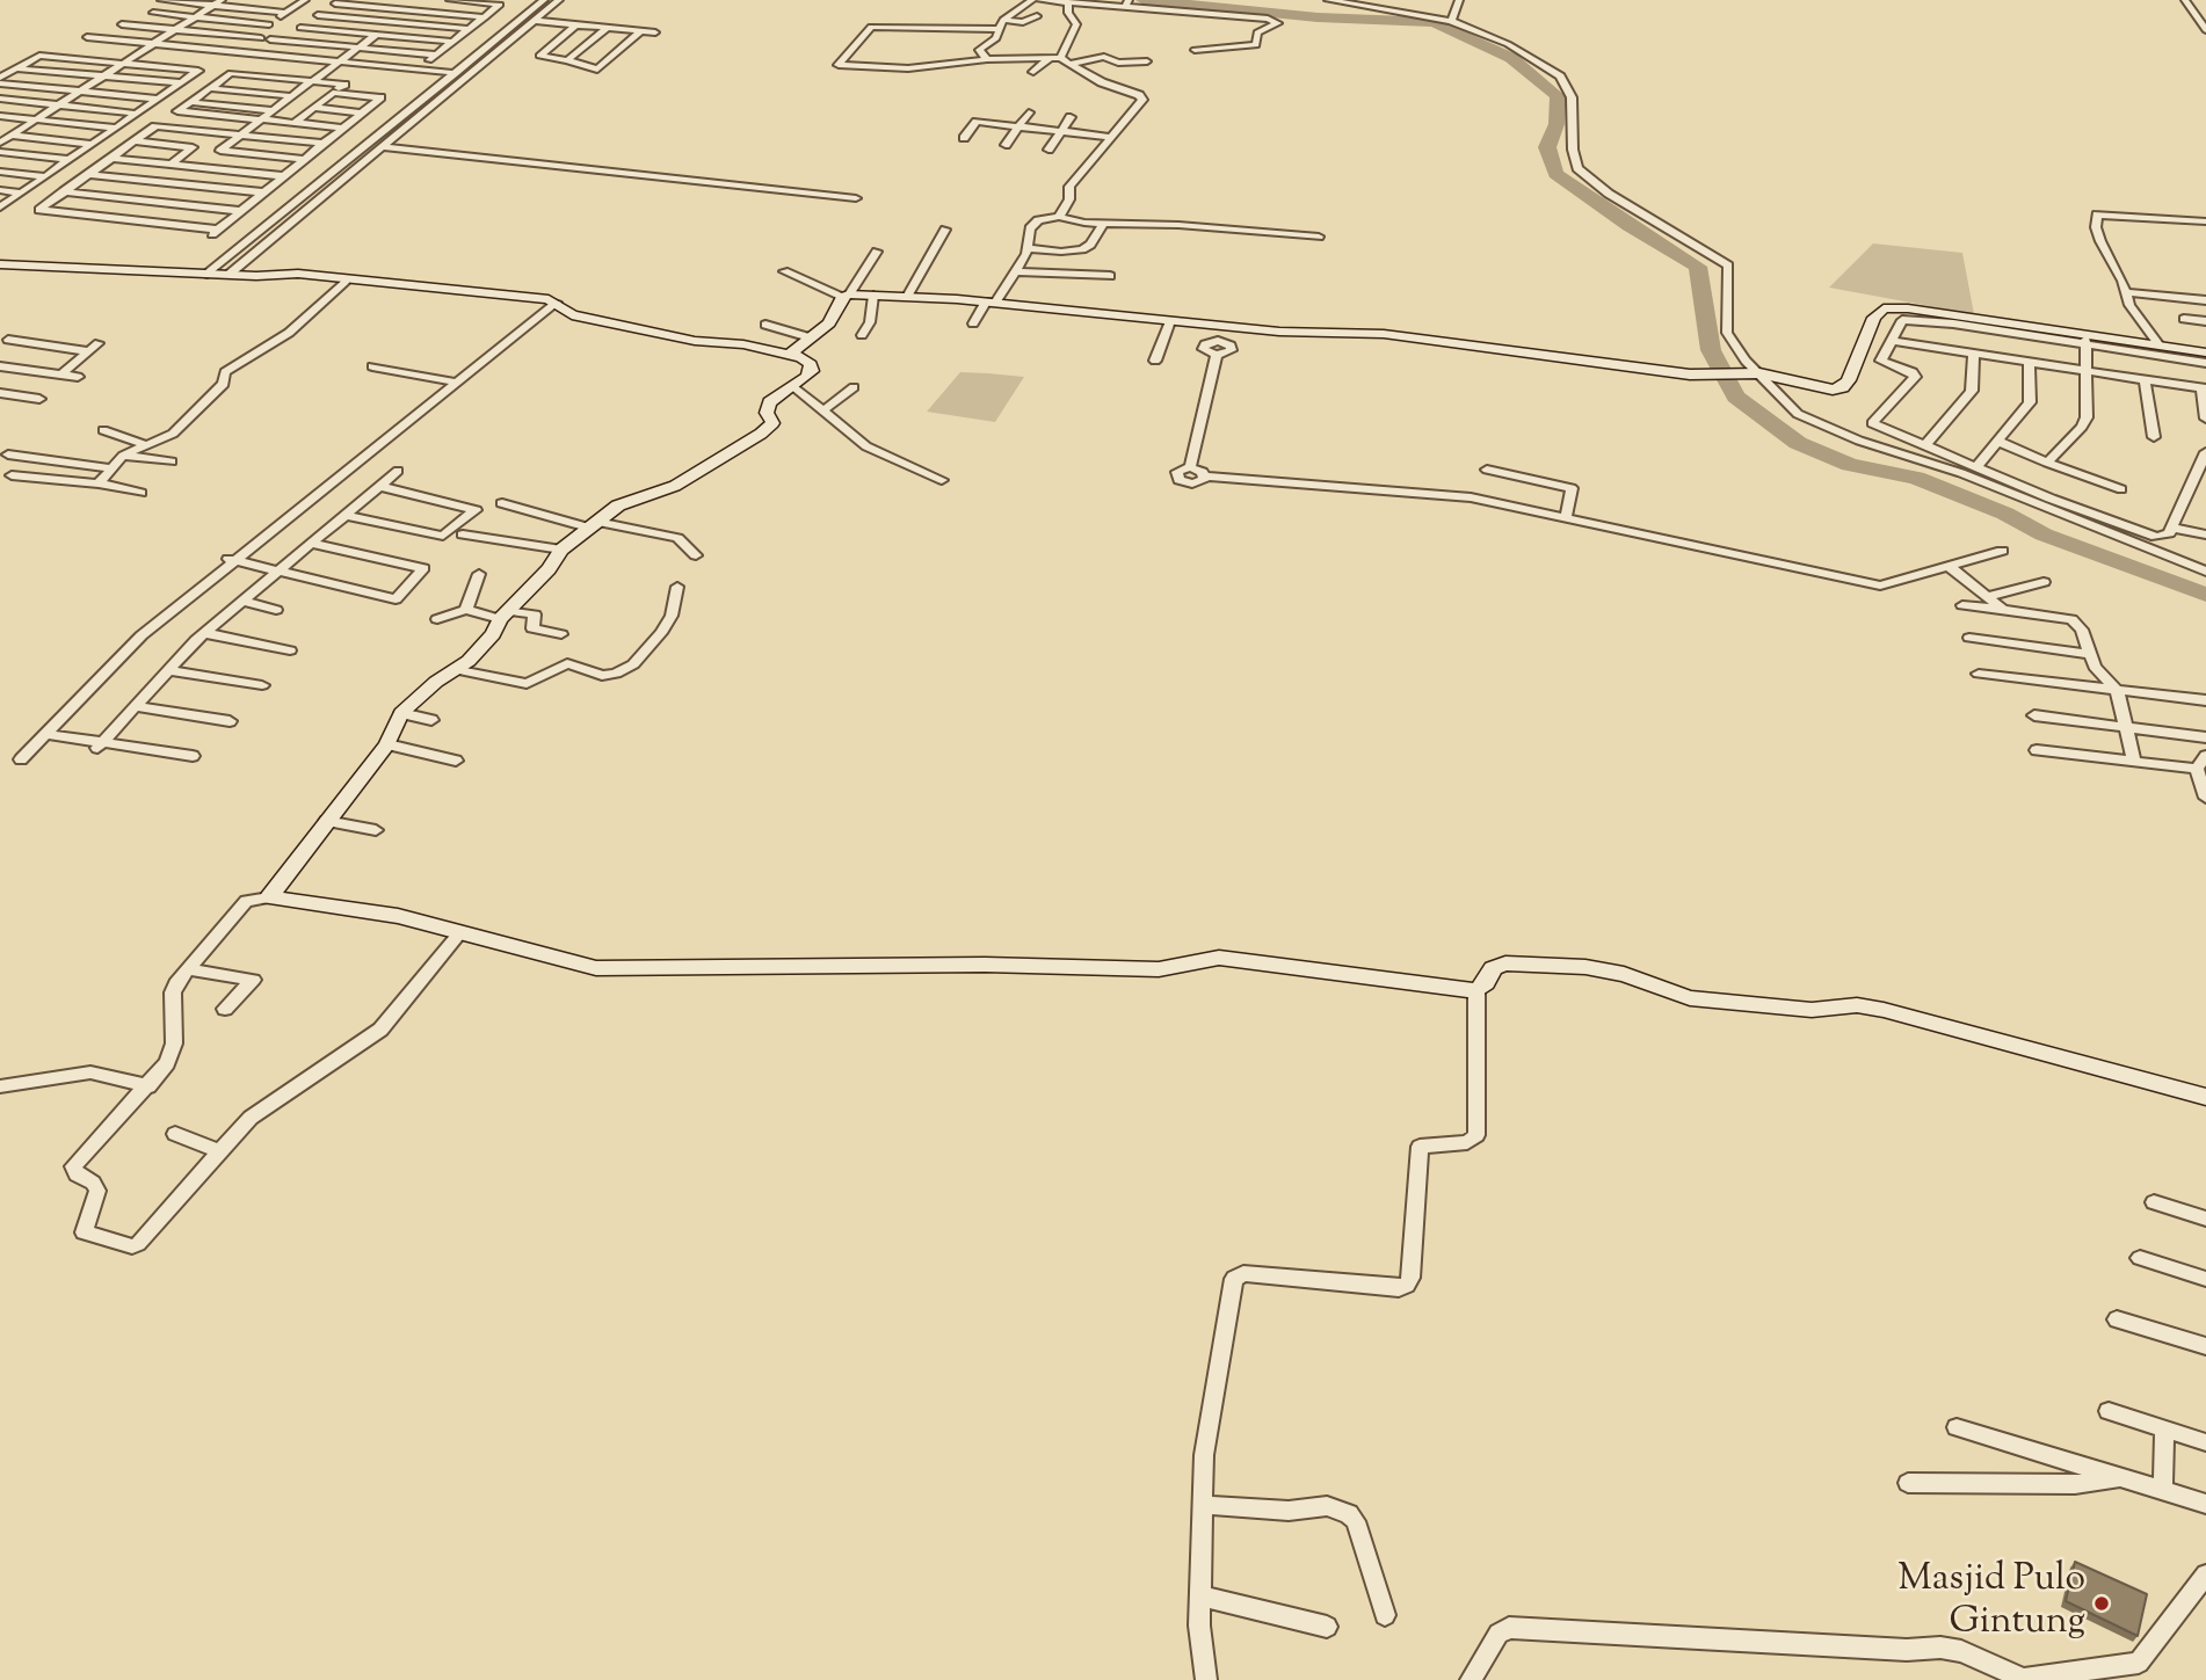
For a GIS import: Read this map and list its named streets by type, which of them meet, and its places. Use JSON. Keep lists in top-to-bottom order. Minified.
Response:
{"places":["Masjid Pulo Gintung"]}
